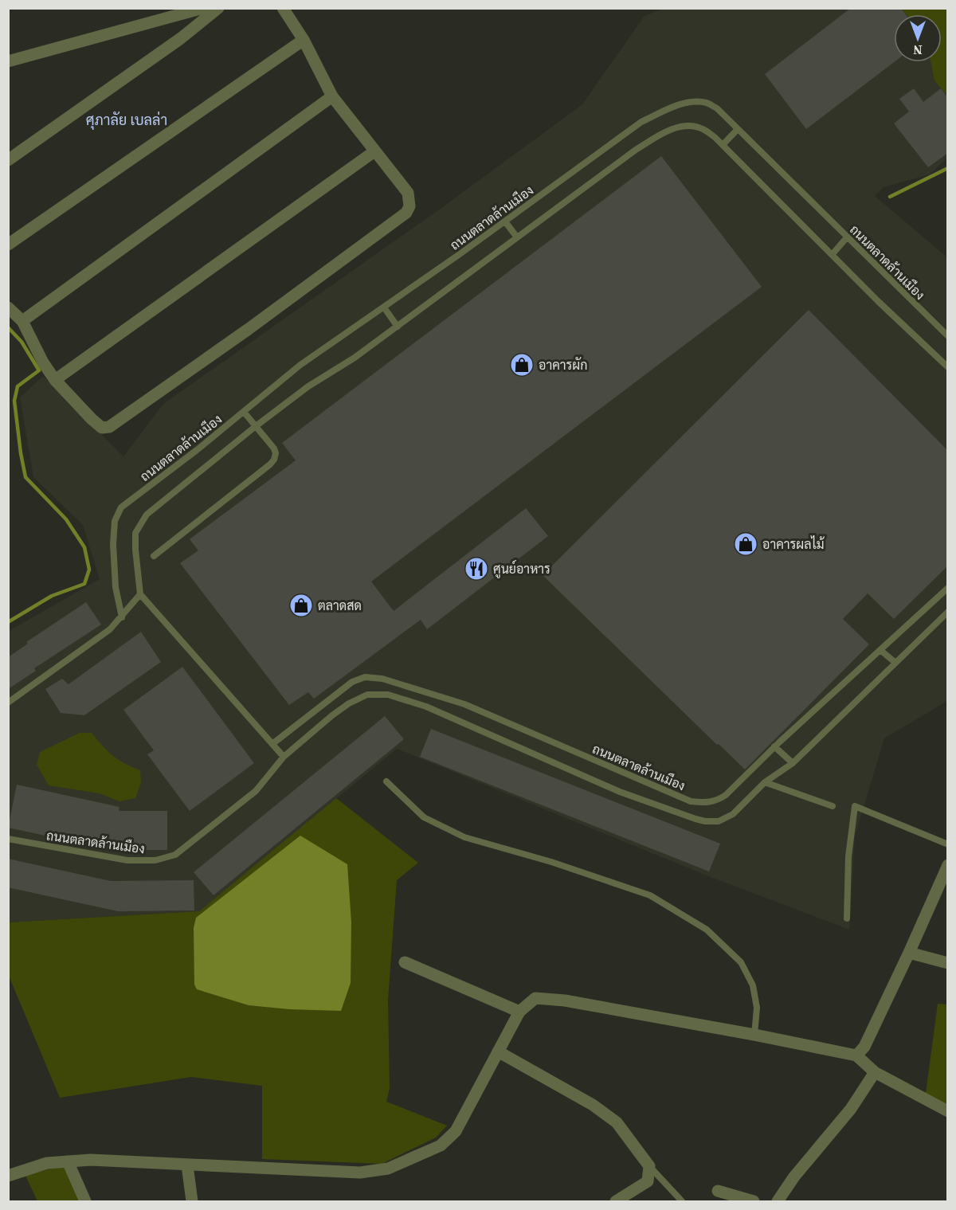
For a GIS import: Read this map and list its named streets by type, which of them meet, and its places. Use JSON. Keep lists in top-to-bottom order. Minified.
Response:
{"streets":{"lane":["ถนนตลาดล้านเมือง"]},"districts":["ศุภาลัย เบลล่า"],"places":{"shop":["อาคารผัก","อาคารผลไม้","ตลาดสด"],"restaurant":["ศูนย์อาหาร"]},"north":"bottom"}
